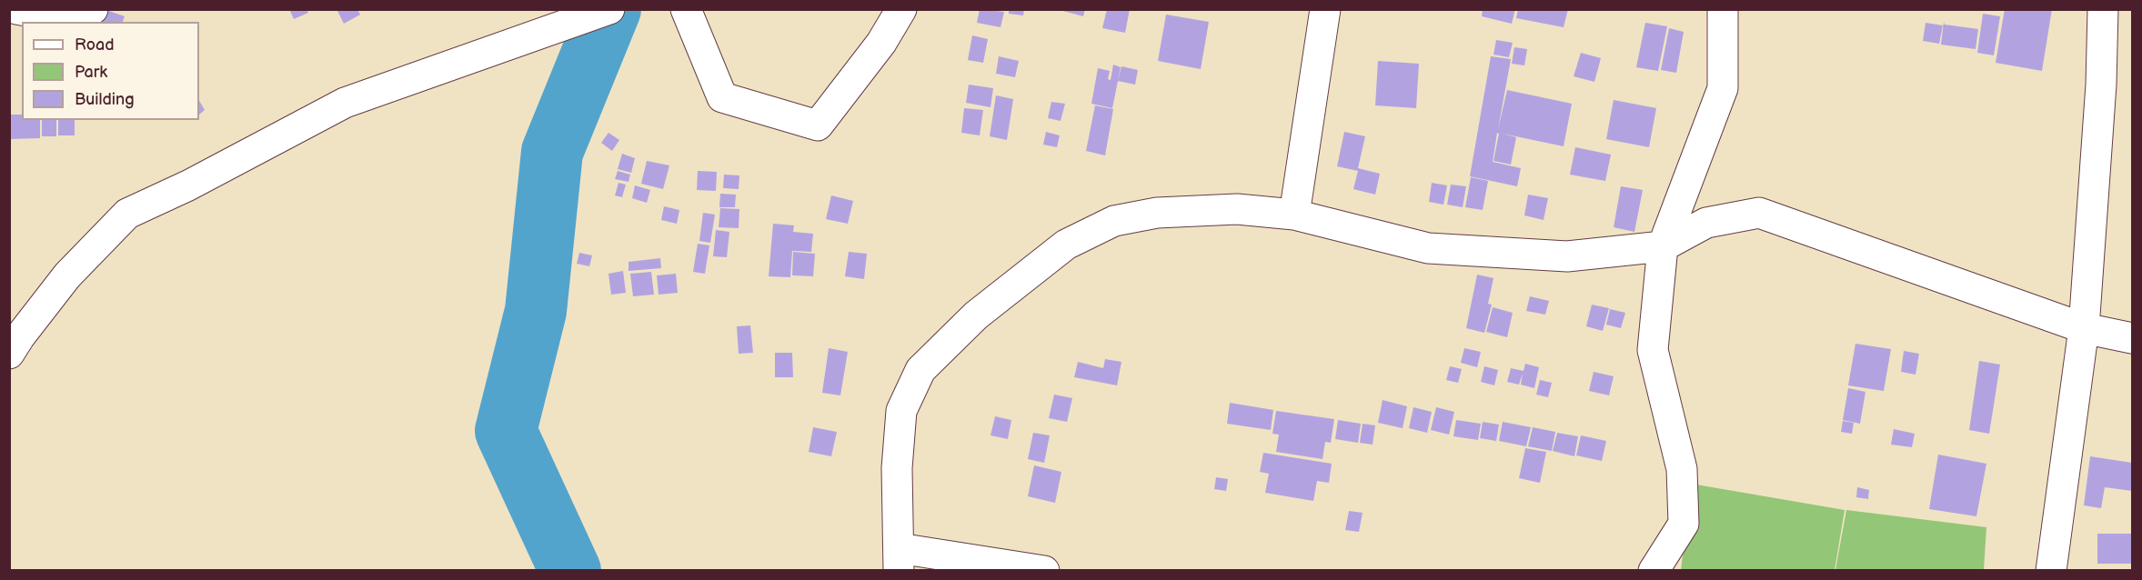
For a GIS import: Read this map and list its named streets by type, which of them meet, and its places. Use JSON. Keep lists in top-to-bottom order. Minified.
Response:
{"legend":["Road","Park","Building"]}
